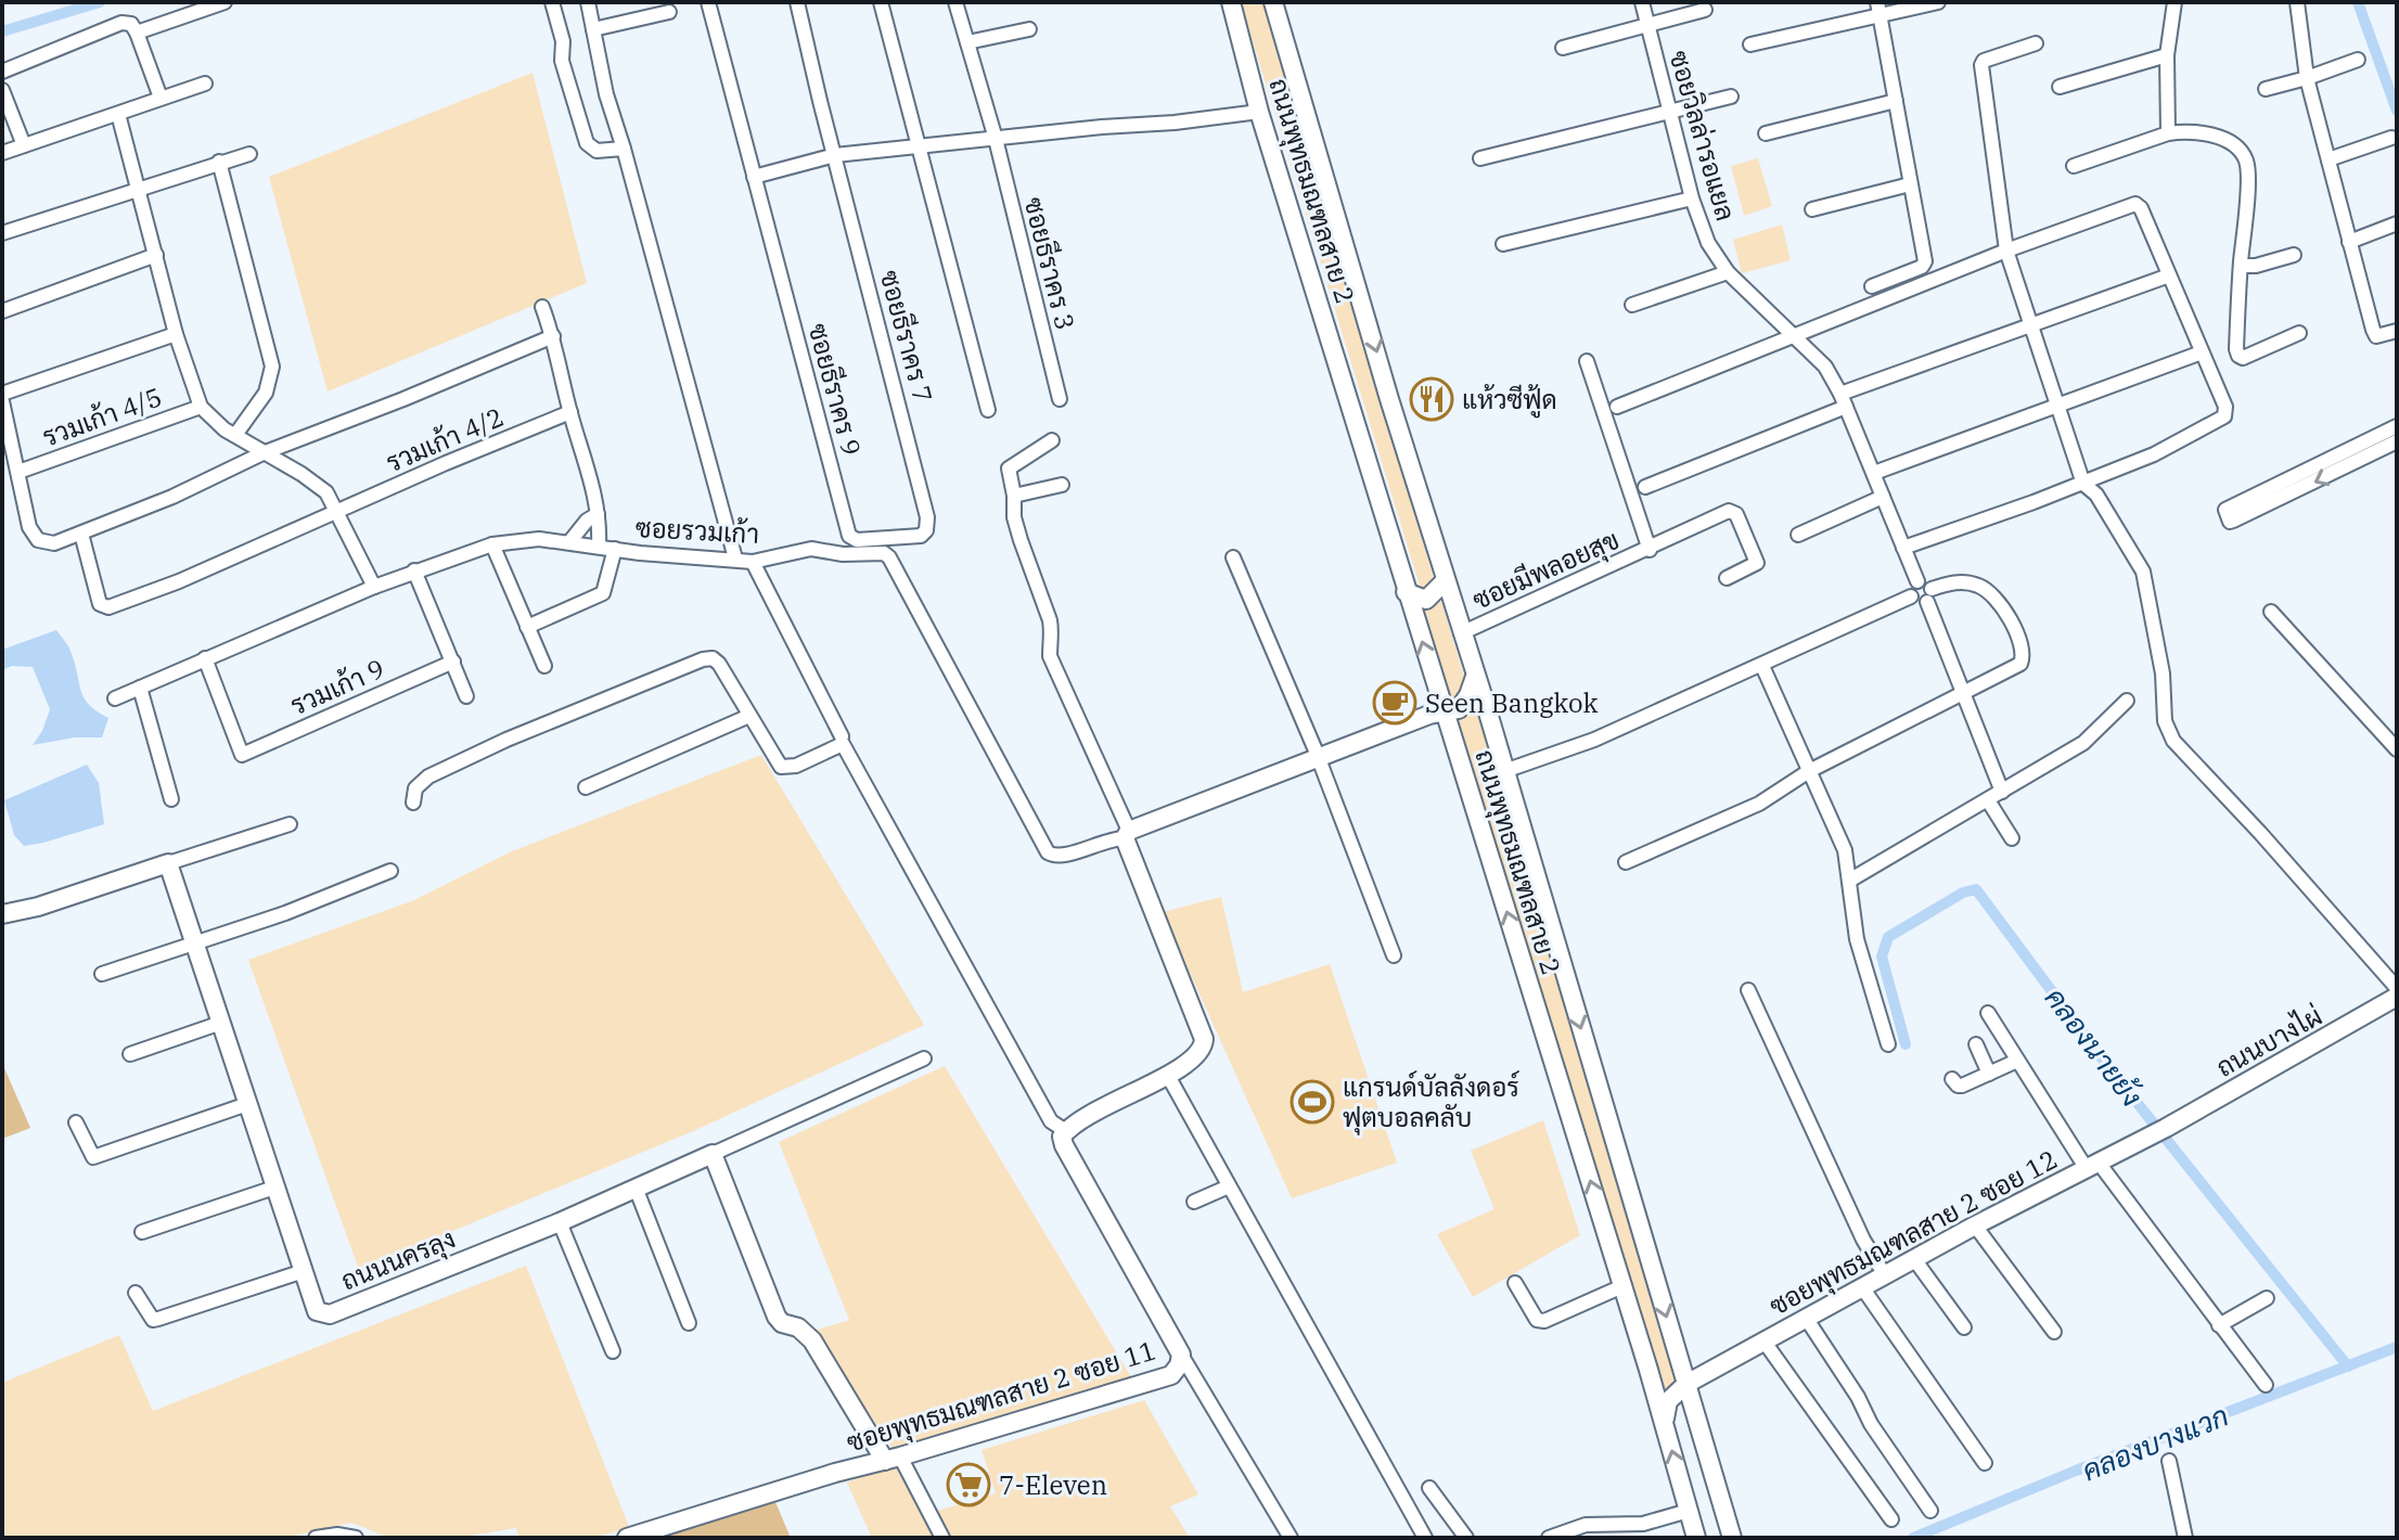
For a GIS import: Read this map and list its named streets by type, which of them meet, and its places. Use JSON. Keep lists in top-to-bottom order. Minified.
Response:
{"streets":{"street":["ซอยวิลล่ารอแยล","ถนนพุทธมณฑลสาย 2","ซอยธีราคร 3","ซอยธีราคร 7","ซอยธีราคร 9","รวมเก้า 4/5","รวมเก้า 4/2","ซอยรวมเก้า","ซอยมีพลอยสุข","รวมเก้า 9","ถนนบางไผ่","ซอยพุทธมณฑลสาย 2 ซอย 12","ถนนนครลุง","ซอยพุทธมณฑลสาย 2 ซอย 11"]},"crossings":[["ถนนพุทธมณฑลสาย 2","ซอยมีพลอยสุข"],["ถนนพุทธมณฑลสาย 2","ซอยพุทธมณฑลสาย 2 ซอย 12"],["ซอยธีราคร 7","ซอยธีราคร 9"],["ถนนบางไผ่","ซอยพุทธมณฑลสาย 2 ซอย 12"]],"water":["คลองนายย้ง","คลองบางแวก"],"places":{"restaurant":["แห้วซีฟู้ด"],"cafe":["Seen Bangkok"],"sports":["แกรนด์บัลลังดอร์ ฟุตบอลคลับ"],"supermarket":["7-Eleven"]}}
